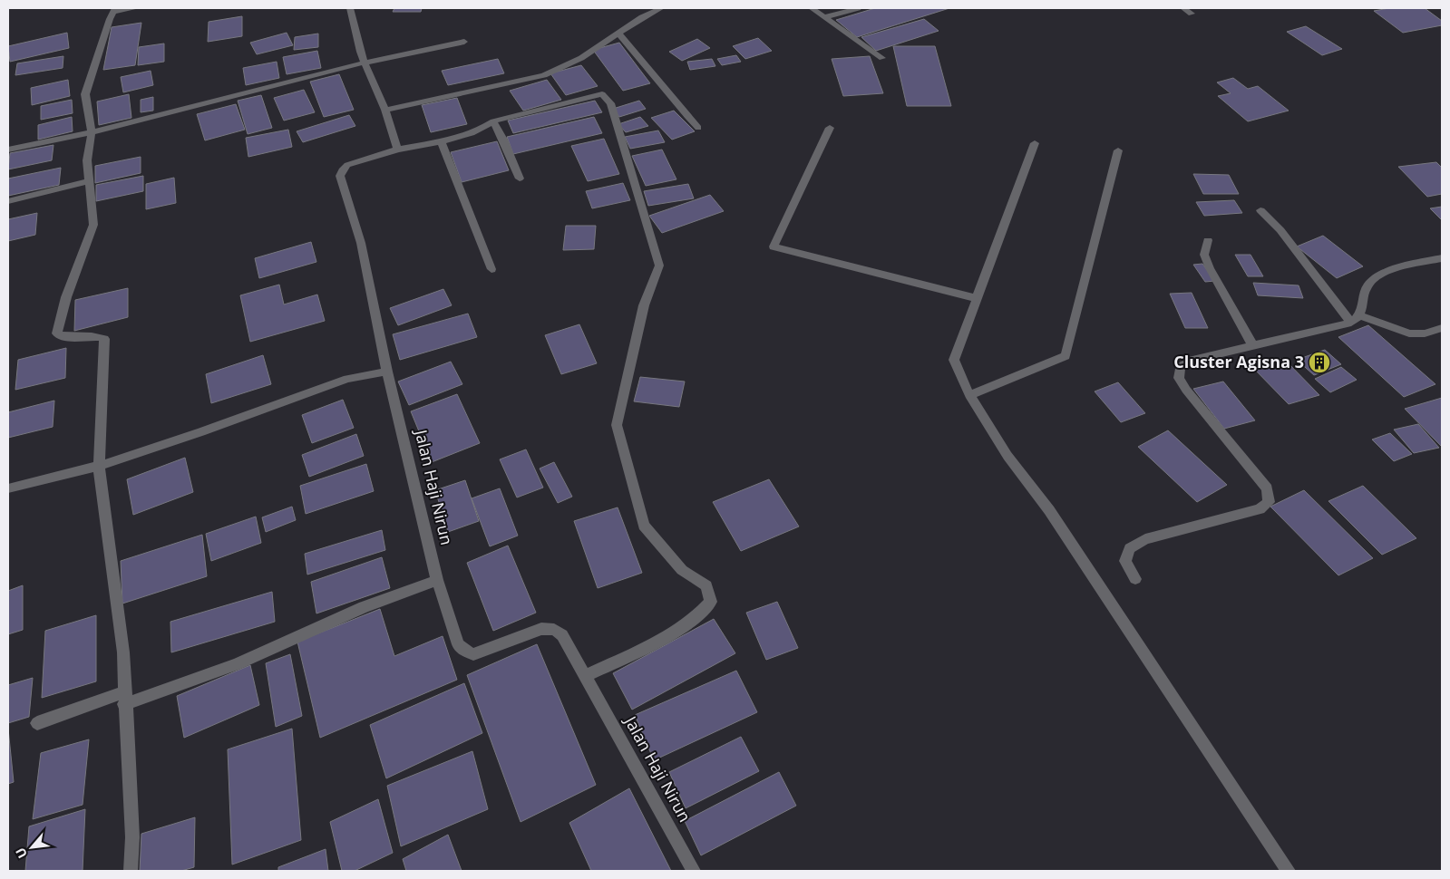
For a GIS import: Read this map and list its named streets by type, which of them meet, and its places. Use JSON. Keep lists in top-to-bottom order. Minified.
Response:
{"streets":{"street":["Jalan Haji Nirun"]},"places":{"building":["Cluster Agisna 3"]},"north":"bottom left"}
